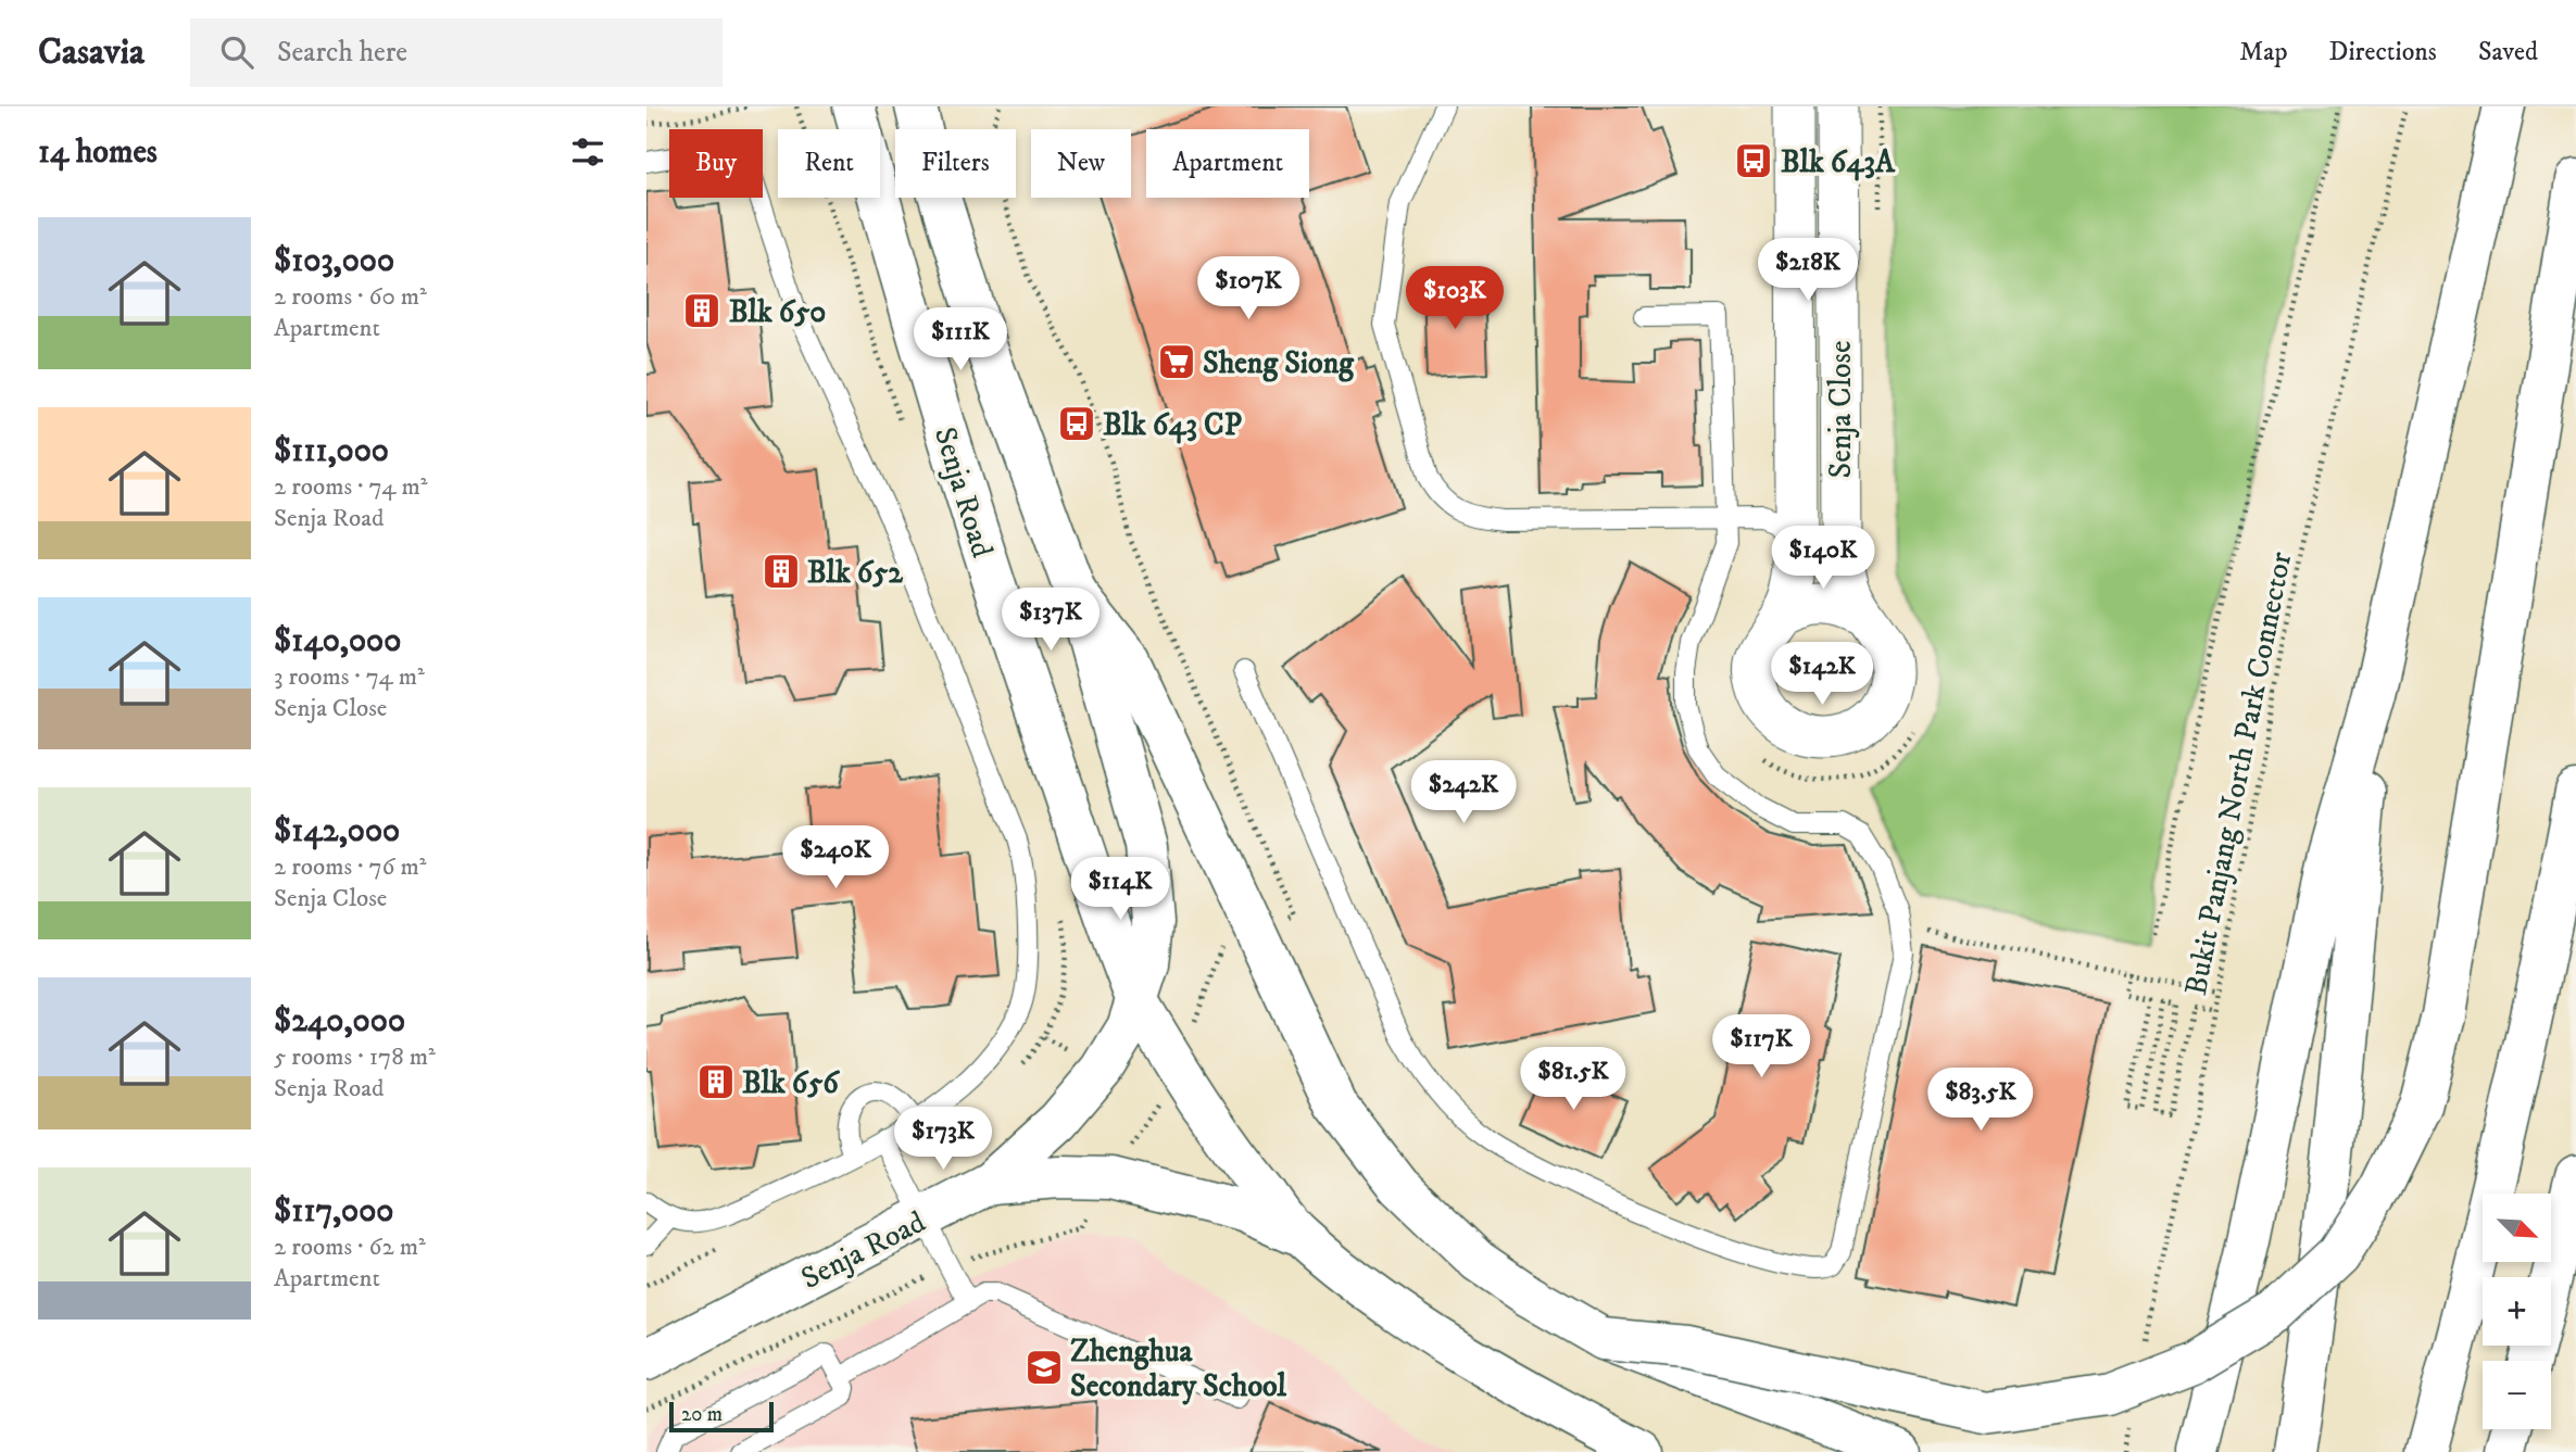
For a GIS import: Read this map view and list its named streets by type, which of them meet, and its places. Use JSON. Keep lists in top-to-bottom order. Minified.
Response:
{"streets":{"main road":["Senja Road"],"street":["Senja Close"],"path":["Bukit Panjang North Park Connector"]},"places":{"bus stop":["Blk 643A","Blk 643 CP"],"building":["Blk 650","Blk 652","Blk 656"],"supermarket":["Sheng Siong"],"school or university":["Zhenghua Secondary School"]},"scale_bar":"20 m","north":"bottom right","page":{"header":"Casavia","search":"Search here","nav":["Map","Directions","Saved"],"heading":"14 homes","chip":["Buy","Rent","Filters","New","Apartment"],"list":[{"name":"$103,000","note":"2 rooms · 60 m² · Apartment"},{"name":"$111,000","note":"2 rooms · 74 m² · Senja Road"},{"name":"$140,000","note":"3 rooms · 74 m² · Senja Close"},{"name":"$142,000","note":"2 rooms · 76 m² · Senja Close"},{"name":"$240,000","note":"5 rooms · 178 m² · Senja Road"},{"name":"$117,000","note":"2 rooms · 62 m² · Apartment"}],"price":["$218K","$107K","$103K","$111K","$140K","$137K","$142K","$242K","$240K","$114K","$117K","$81.5K","$83.5K","$173K"],"map_buttons":["+","−"],"scale":"20 m"}}
